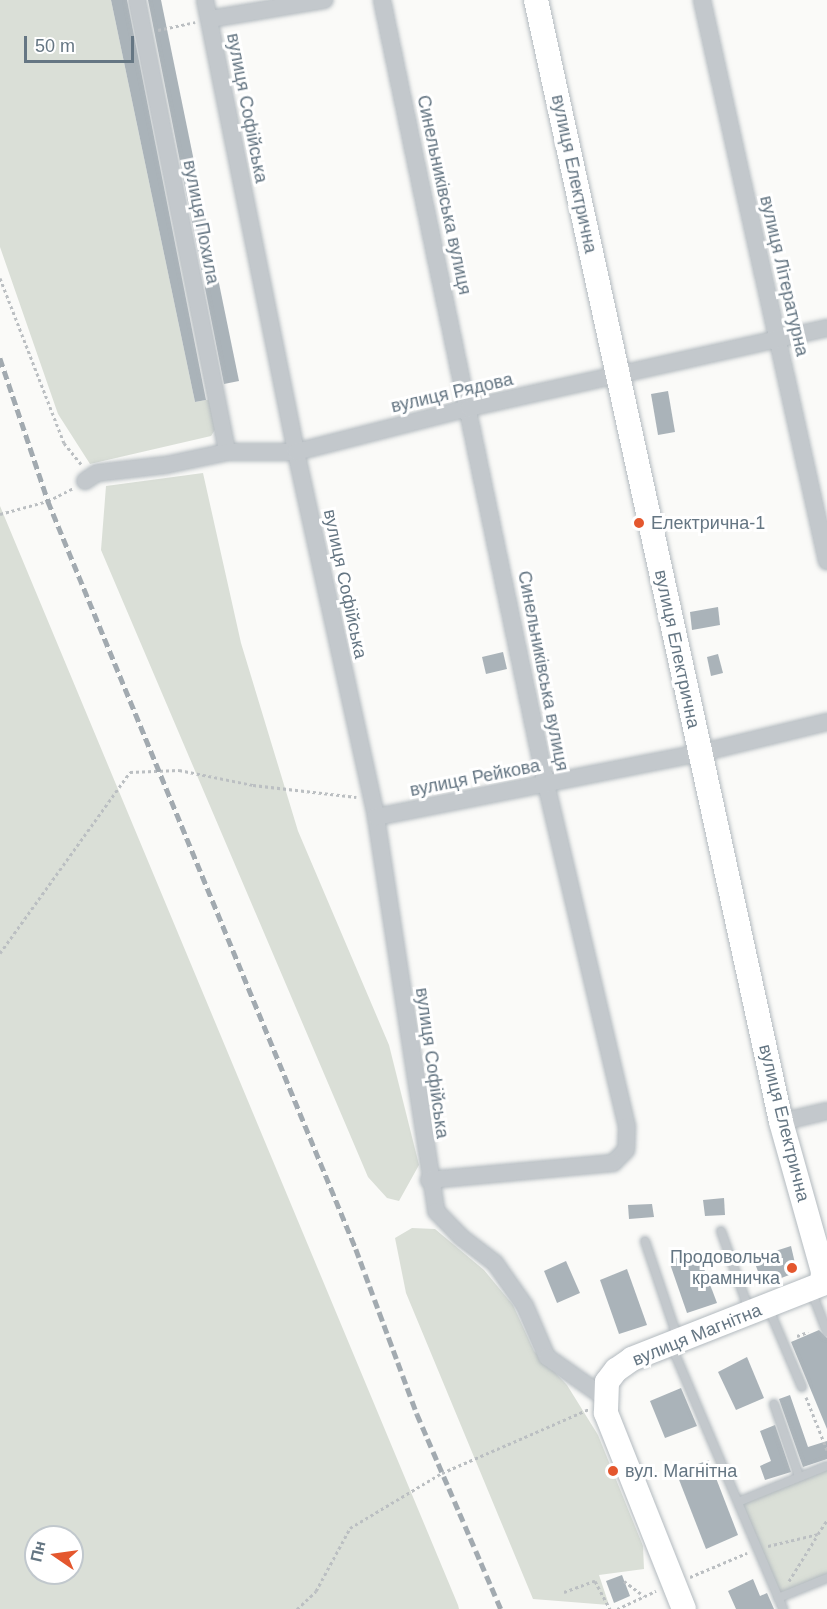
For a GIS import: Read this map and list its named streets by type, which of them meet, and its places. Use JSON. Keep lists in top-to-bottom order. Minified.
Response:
{"streets":{"street":["вулиця Софійська","вулиця Електрична","Синельниківська вулиця","вулиця Похила","вулиця Літературна","вулиця Рядова","вулиця Рейкова","вулиця Магнітна"]},"crossings":[["вулиця Софійська","Синельниківська вулиця"],["вулиця Софійська","вулиця Рядова"],["вулиця Софійська","вулиця Рейкова"],["вулиця Софійська","вулиця Магнітна"],["вулиця Електрична","вулиця Рядова"],["вулиця Електрична","вулиця Рейкова"],["вулиця Електрична","вулиця Магнітна"],["Синельниківська вулиця","вулиця Рядова"],["Синельниківська вулиця","вулиця Рейкова"],["вулиця Похила","вулиця Рядова"],["вулиця Літературна","вулиця Рядова"]],"places":["Електрична-1","Продовольча крамничка","вул. Магнітна"],"scale_bar":"50 m","north":"left"}
